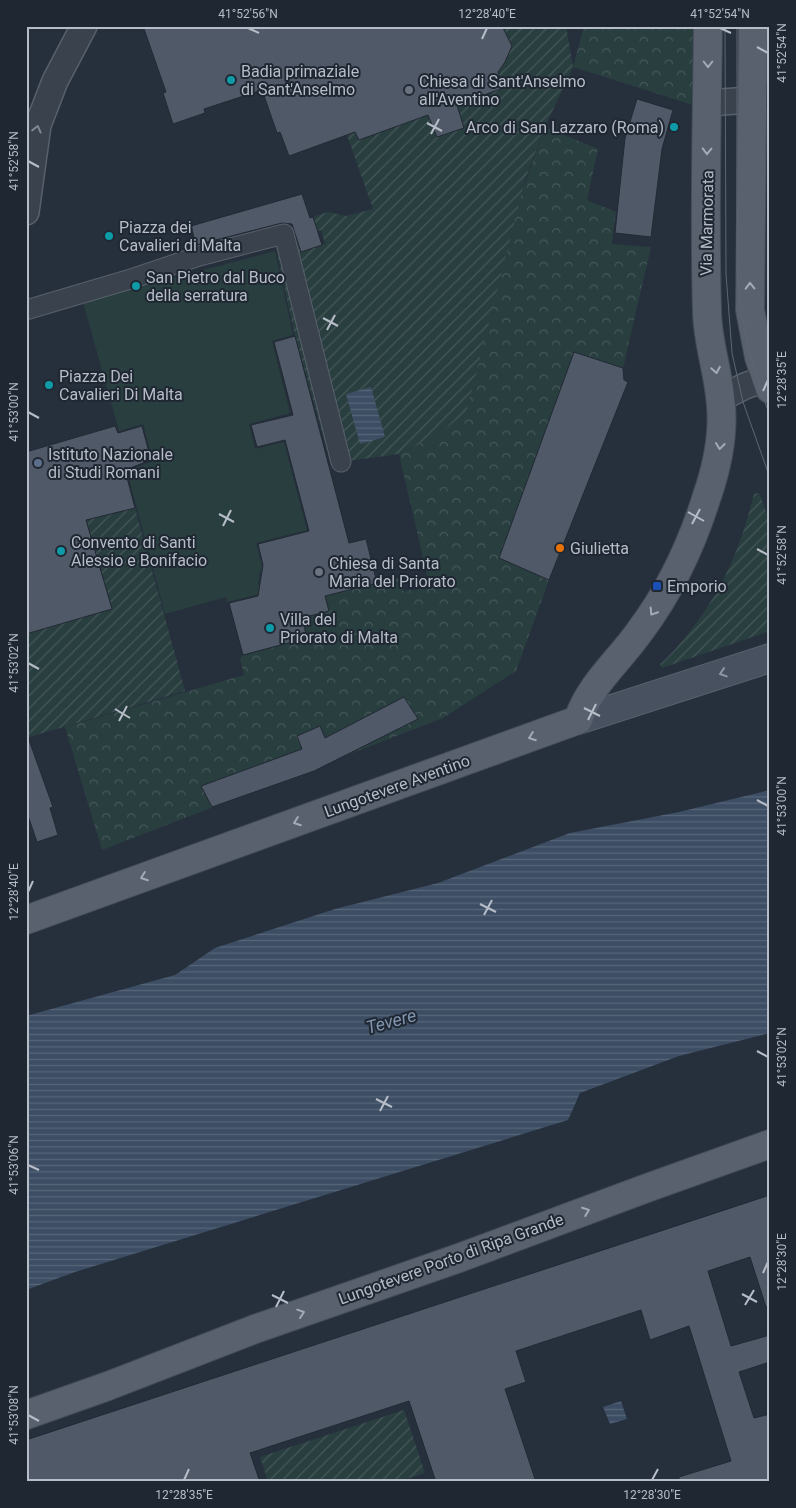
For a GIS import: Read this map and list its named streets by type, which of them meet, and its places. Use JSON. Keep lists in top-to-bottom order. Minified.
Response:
{"streets":{"main road":["Via Marmorata","Lungotevere Aventino","Lungotevere Porto di Ripa Grande"]},"crossings":[["Via Marmorata","Lungotevere Aventino"]],"one_way":["Lungotevere Aventino","Lungotevere Porto di Ripa Grande"],"water":["Tevere"],"places":{"other":["Badia primaziale di Sant'Anselmo","Chiesa di Sant'Anselmo all'Aventino","Arco di San Lazzaro (Roma)","Piazza dei Cavalieri di Malta","San Pietro dal Buco della serratura","Piazza Dei Cavalieri Di Malta","Istituto Nazionale di Studi Romani","Giulietta","Convento di Santi Alessio e Bonifacio","Chiesa di Santa Maria del Priorato","Villa del Priorato di Malta"],"transit":["Emporio"]},"coordinates":["41°52'56\"N","12°28'40\"E","41°52'54\"N","41°52'58\"N","12°28'35\"E","41°53'00\"N","41°53'02\"N","41°53'06\"N","12°28'30\"E","41°53'08\"N"]}
